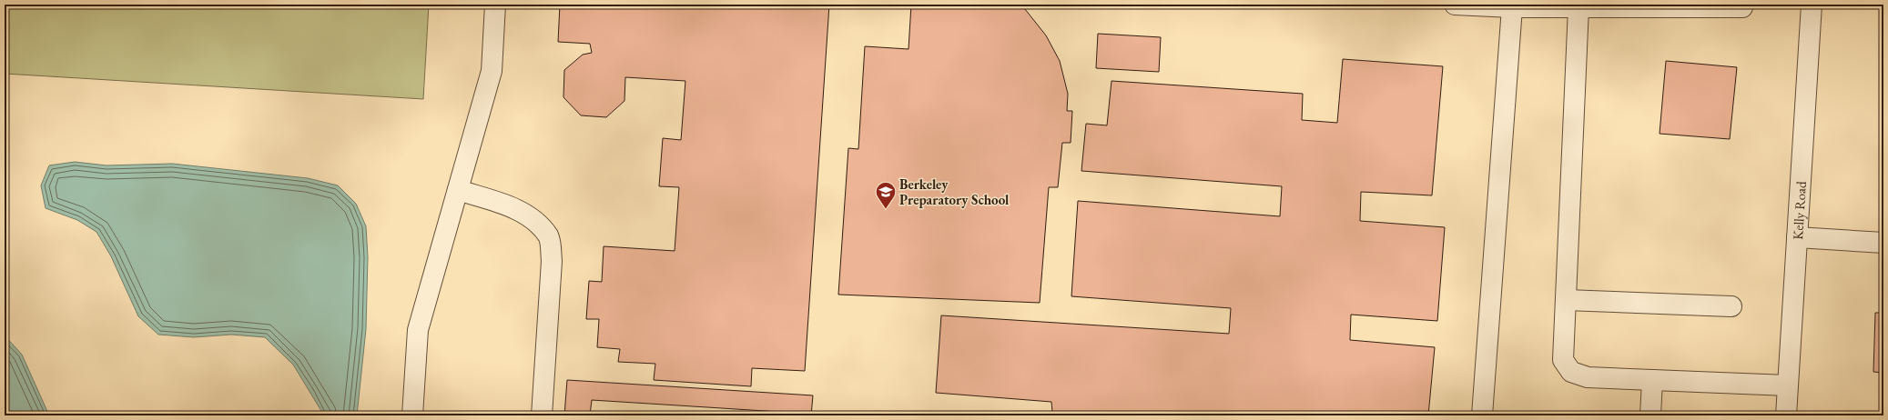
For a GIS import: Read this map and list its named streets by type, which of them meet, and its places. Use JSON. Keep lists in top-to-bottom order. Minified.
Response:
{"streets":{"street":["Kelly Road"]},"places":{"school or university":["Berkeley Preparatory School"]}}
